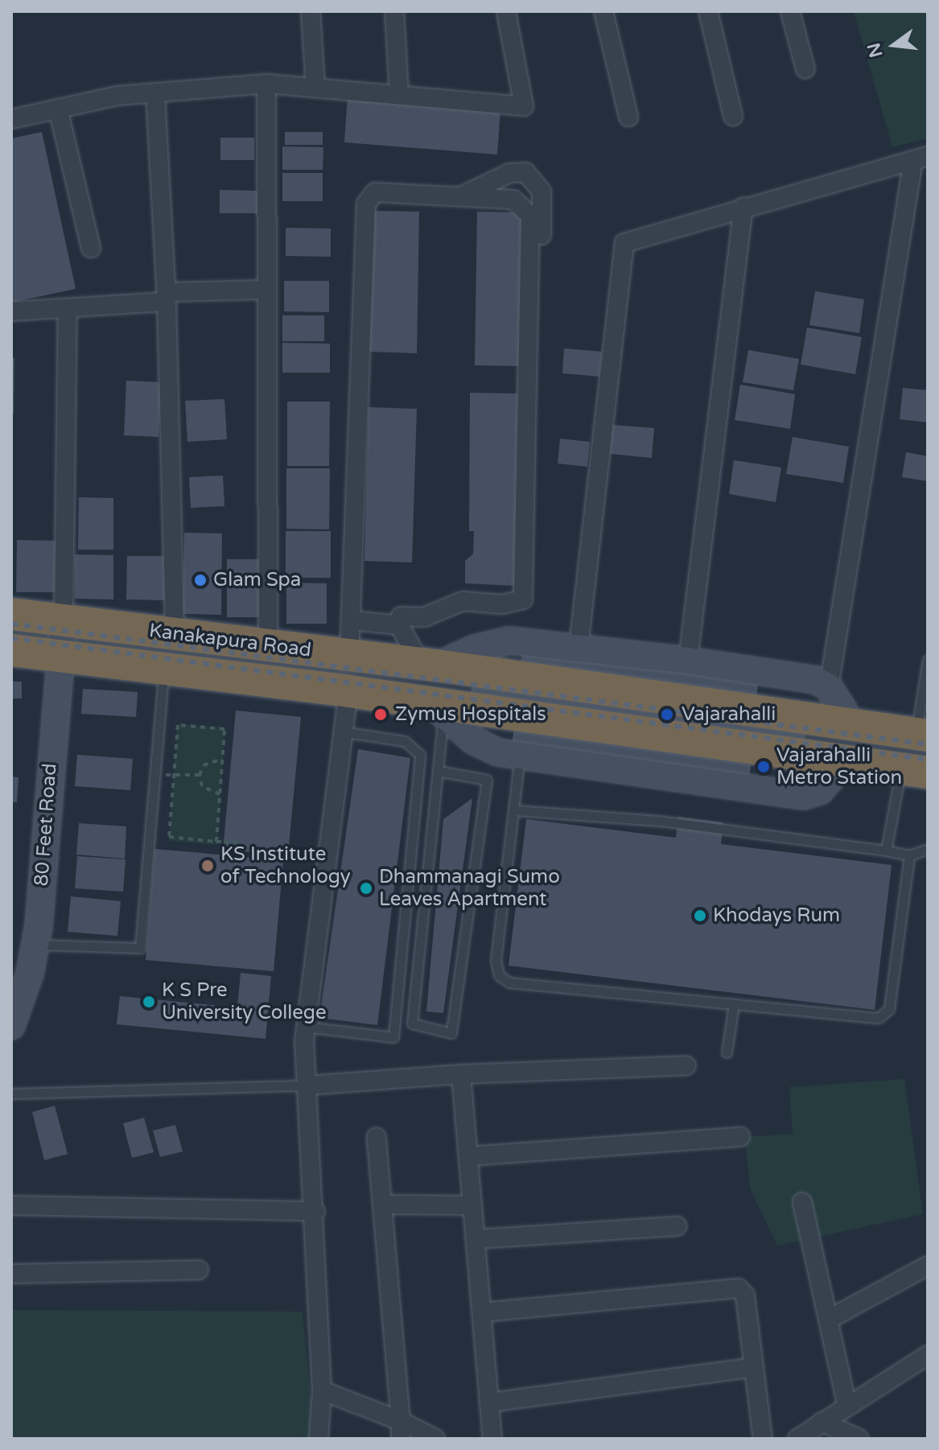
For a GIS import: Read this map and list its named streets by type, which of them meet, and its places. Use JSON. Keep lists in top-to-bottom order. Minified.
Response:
{"streets":{"highway":["Kanakapura Road"],"street":["80 Feet Road"]},"crossings":[["Kanakapura Road","80 Feet Road"]],"places":["Glam Spa","Zymus Hospitals","Vajarahalli","Vajarahalli Metro Station","KS Institute of Technology","Dhammanagi Sumo Leaves Apartment","Khodays Rum","K S Pre University College"],"north":"left"}
